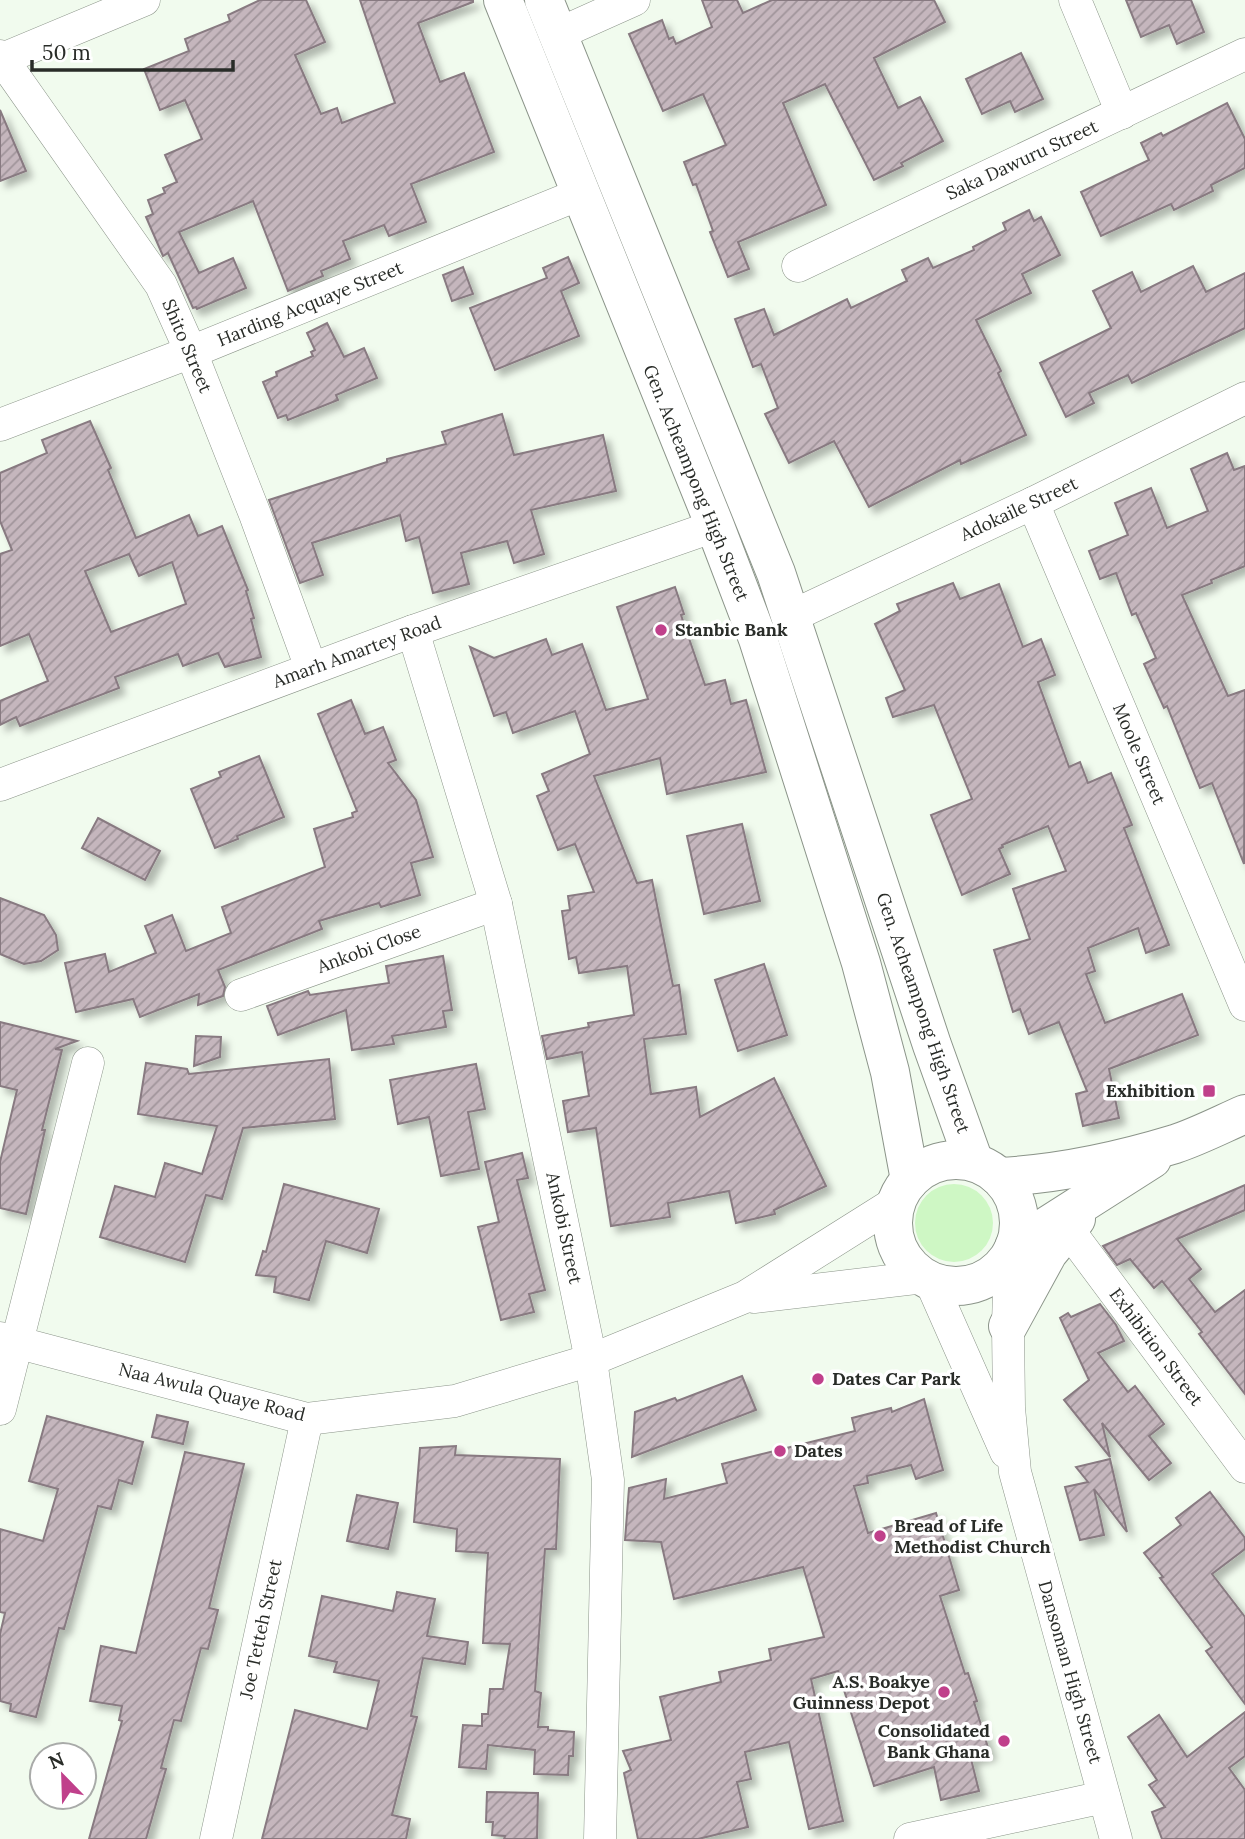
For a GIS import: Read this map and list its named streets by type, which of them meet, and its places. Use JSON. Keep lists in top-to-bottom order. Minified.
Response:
{"streets":{"main road":["Gen. Acheampong High Street"],"street":["Saka Dawuru Street","Harding Acquaye Street","Shito Street","Adokaile Street","Amarh Amartey Road","Moole Street","Ankobi Close","Ankobi Street","Exhibition Street","Naa Awula Quaye Road","Joe Tetteh Street","Dansoman High Street"]},"crossings":[["Harding Acquaye Street","Shito Street"],["Harding Acquaye Street","Gen. Acheampong High Street"],["Shito Street","Amarh Amartey Road"],["Gen. Acheampong High Street","Adokaile Street"],["Gen. Acheampong High Street","Amarh Amartey Road"],["Gen. Acheampong High Street","Naa Awula Quaye Road"],["Gen. Acheampong High Street","Dansoman High Street"],["Adokaile Street","Moole Street"],["Amarh Amartey Road","Ankobi Street"],["Ankobi Close","Ankobi Street"],["Ankobi Street","Naa Awula Quaye Road"],["Naa Awula Quaye Road","Joe Tetteh Street"],["Naa Awula Quaye Road","Dansoman High Street"]],"places":{"other":["Stanbic Bank","Dates Car Park","Dates","Bread of Life Methodist Church","A.S. Boakye Guinness Depot","Consolidated Bank Ghana"],"transit":["Exhibition"]},"scale_bar":"50 m","north":"top left"}
